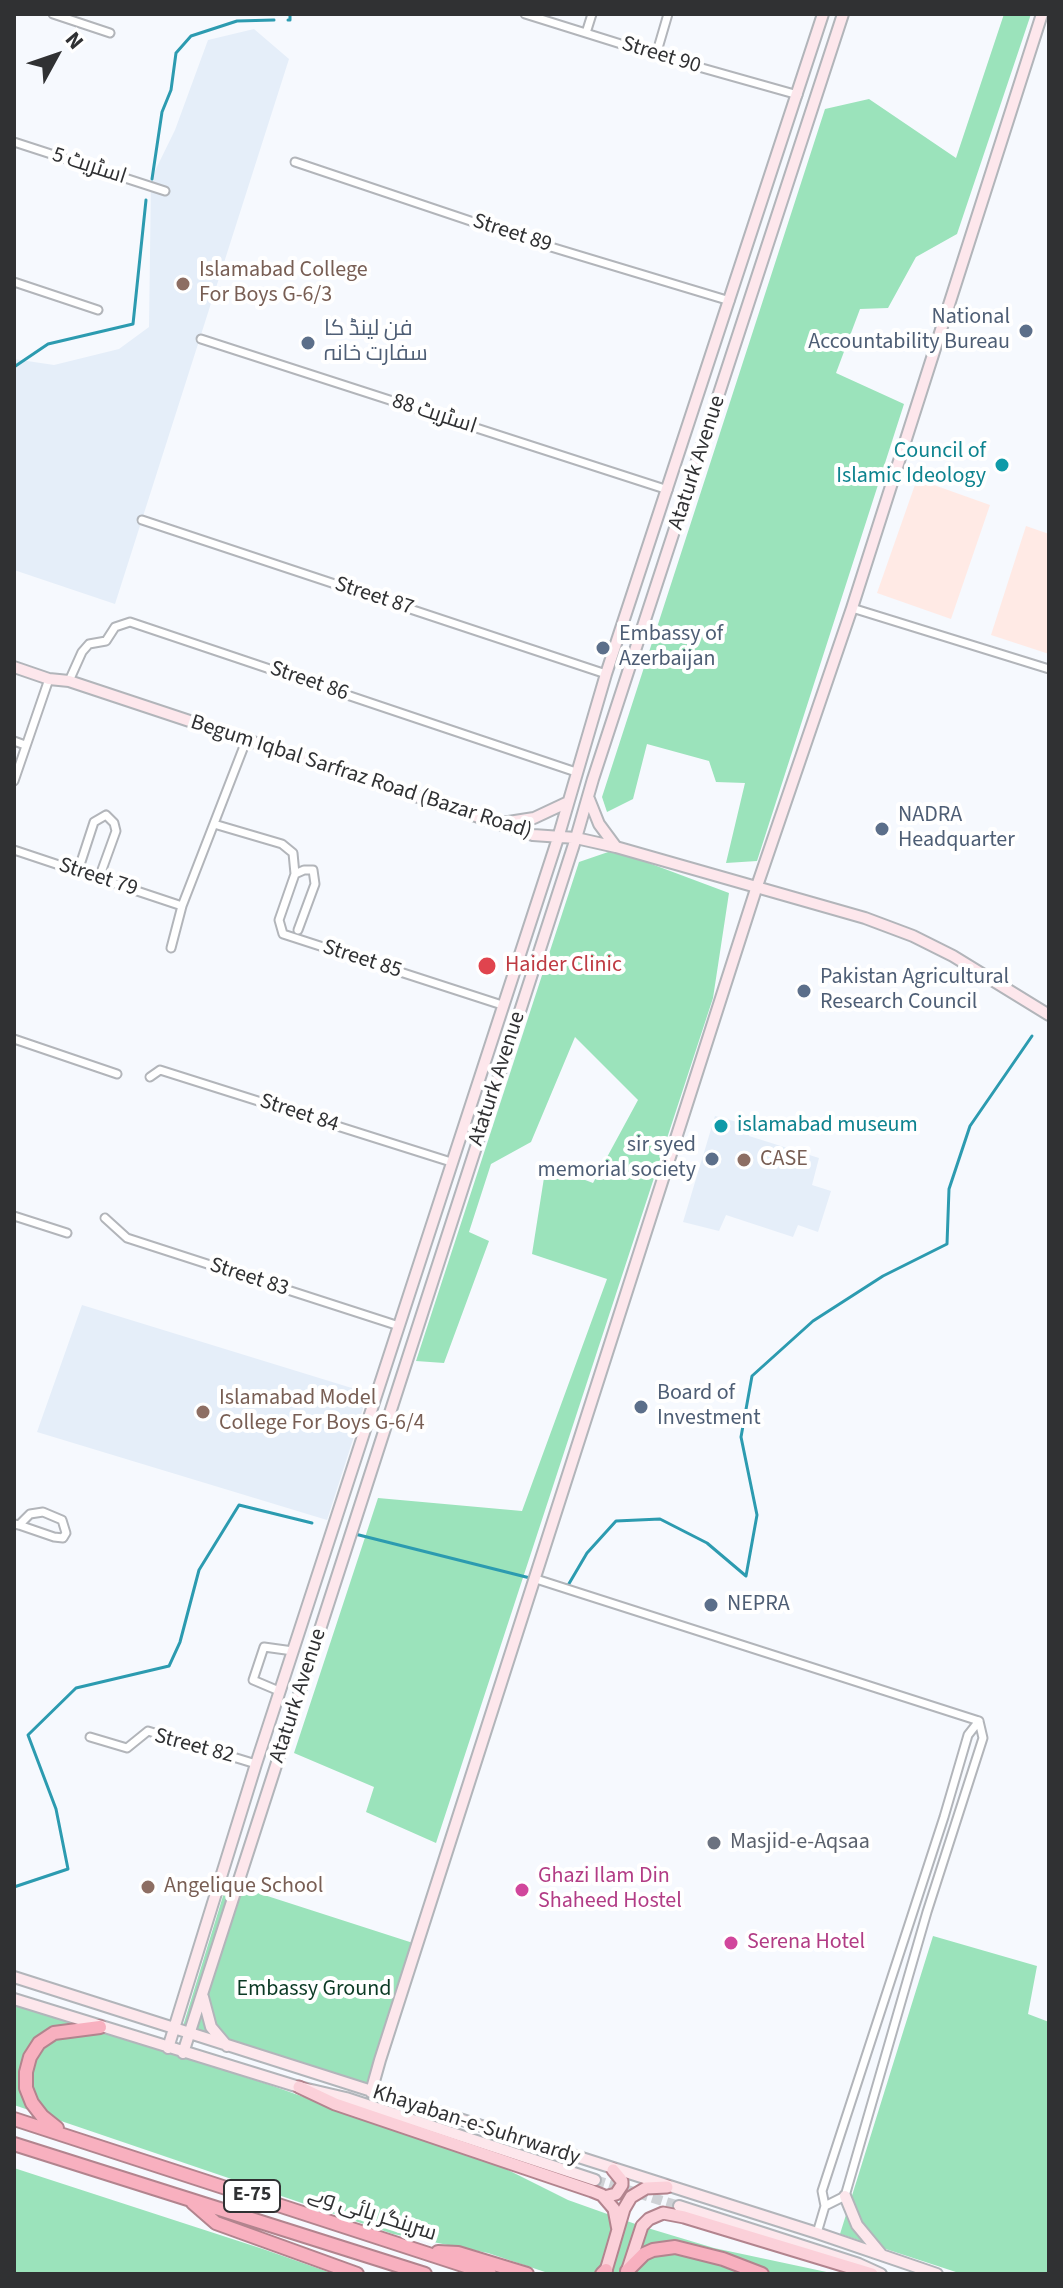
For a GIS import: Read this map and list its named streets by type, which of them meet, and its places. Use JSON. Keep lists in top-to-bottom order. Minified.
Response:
{"streets":{"highway":["E-75","سرینگر ہائی وے"],"street":["Street 90","اسٹریٹ 5","Street 89","اسٹریٹ 88","Ataturk Avenue","Street 87","Street 86","Begum Iqbal Sarfraz Road (Bazar Road)","Street 79","Street 85","Street 84","Street 83","Street 82","Khayaban-e-Suhrwardy"]},"crossings":[["Street 90","Ataturk Avenue"],["Street 89","Ataturk Avenue"],["اسٹریٹ 88","Ataturk Avenue"],["Ataturk Avenue","Street 87"],["Ataturk Avenue","Street 86"],["Ataturk Avenue","Begum Iqbal Sarfraz Road (Bazar Road)"],["Ataturk Avenue","Street 85"],["Ataturk Avenue","Street 84"],["Ataturk Avenue","Street 83"],["Ataturk Avenue","Street 82"],["Ataturk Avenue","Khayaban-e-Suhrwardy"],["Street 86","Begum Iqbal Sarfraz Road (Bazar Road)"]],"parks":["Embassy Ground"],"places":["Islamabad College For Boys G-6/3","National Accountability Bureau","فن لینڈ کا سفارت خانہ","Council of Islamic Ideology","Embassy of Azerbaijan","NADRA Headquarter","Haider Clinic","Pakistan Agricultural Research Council","islamabad museum","sir syed memorial society","CASE","Board of Investment","Islamabad Model College For Boys G-6/4","NEPRA","Masjid-e-Aqsaa","Angelique School","Ghazi Ilam Din Shaheed Hostel","Serena Hotel"],"north":"top right"}
